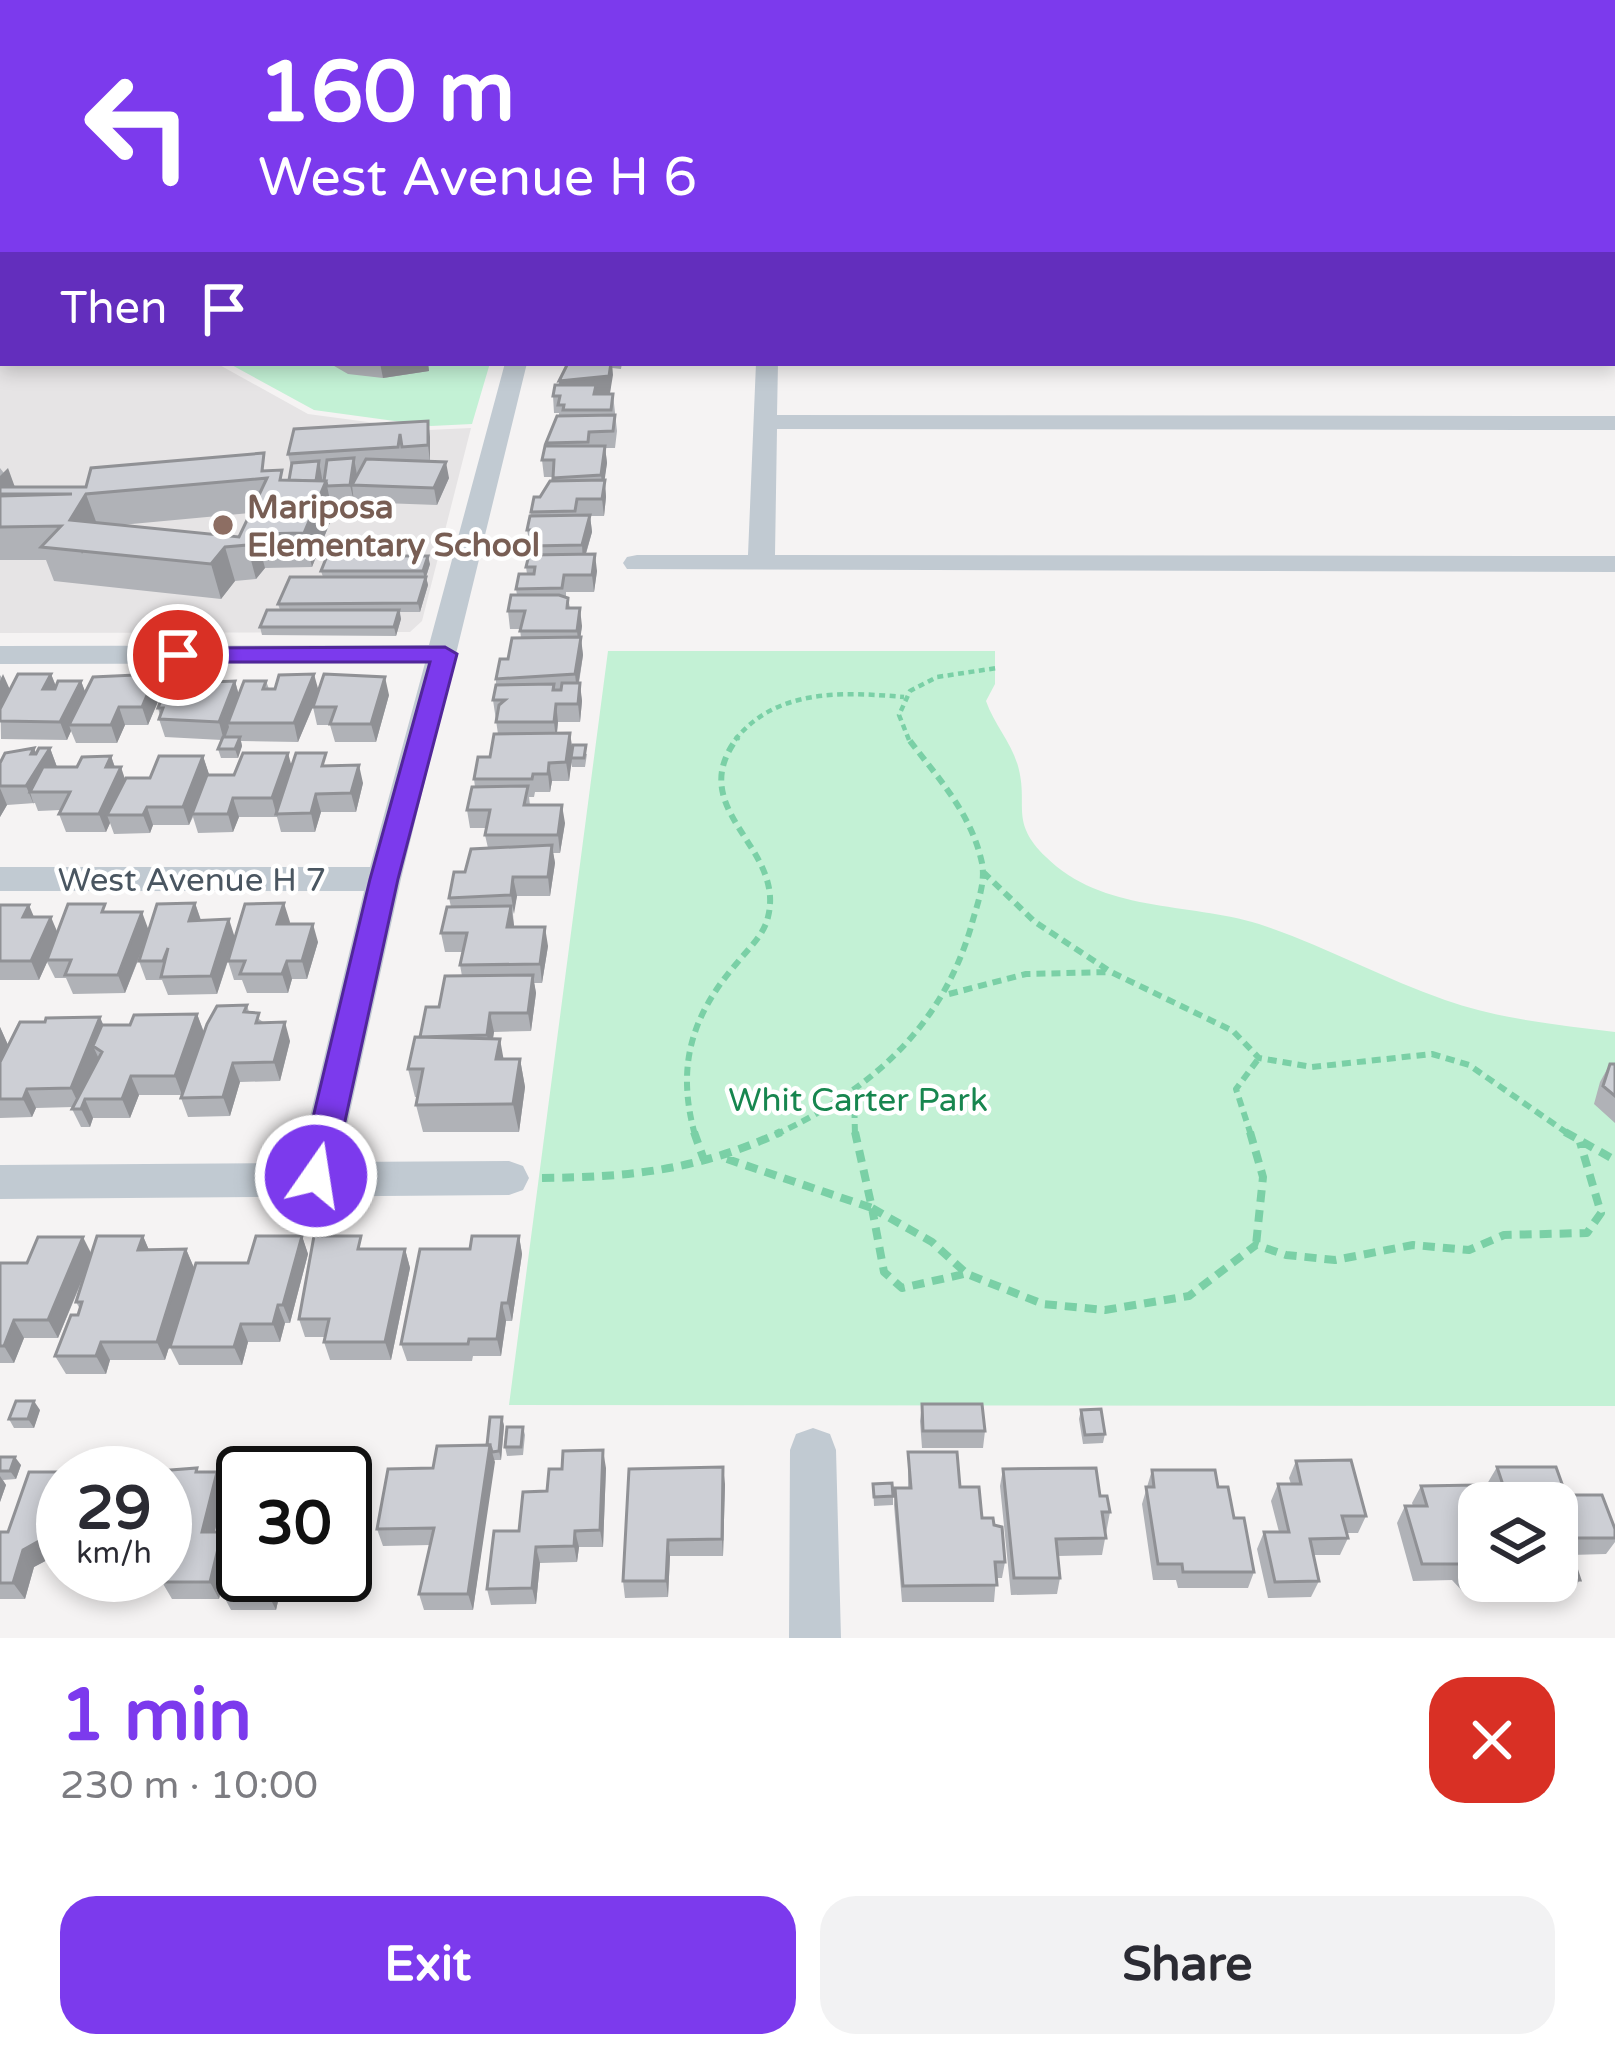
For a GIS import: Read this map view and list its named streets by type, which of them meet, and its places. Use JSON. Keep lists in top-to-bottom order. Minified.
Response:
{"streets":{"street":["West Avenue H 7"]},"parks":["Whit Carter Park"],"places":["Mariposa Elementary School"],"page":{"turn":["160 m","West Avenue H 6"],"then":"Then","speed":"29 km/h","limit":"30","heading":["1 min","230 m · 10:00"],"buttons":["Exit","Share"]}}
